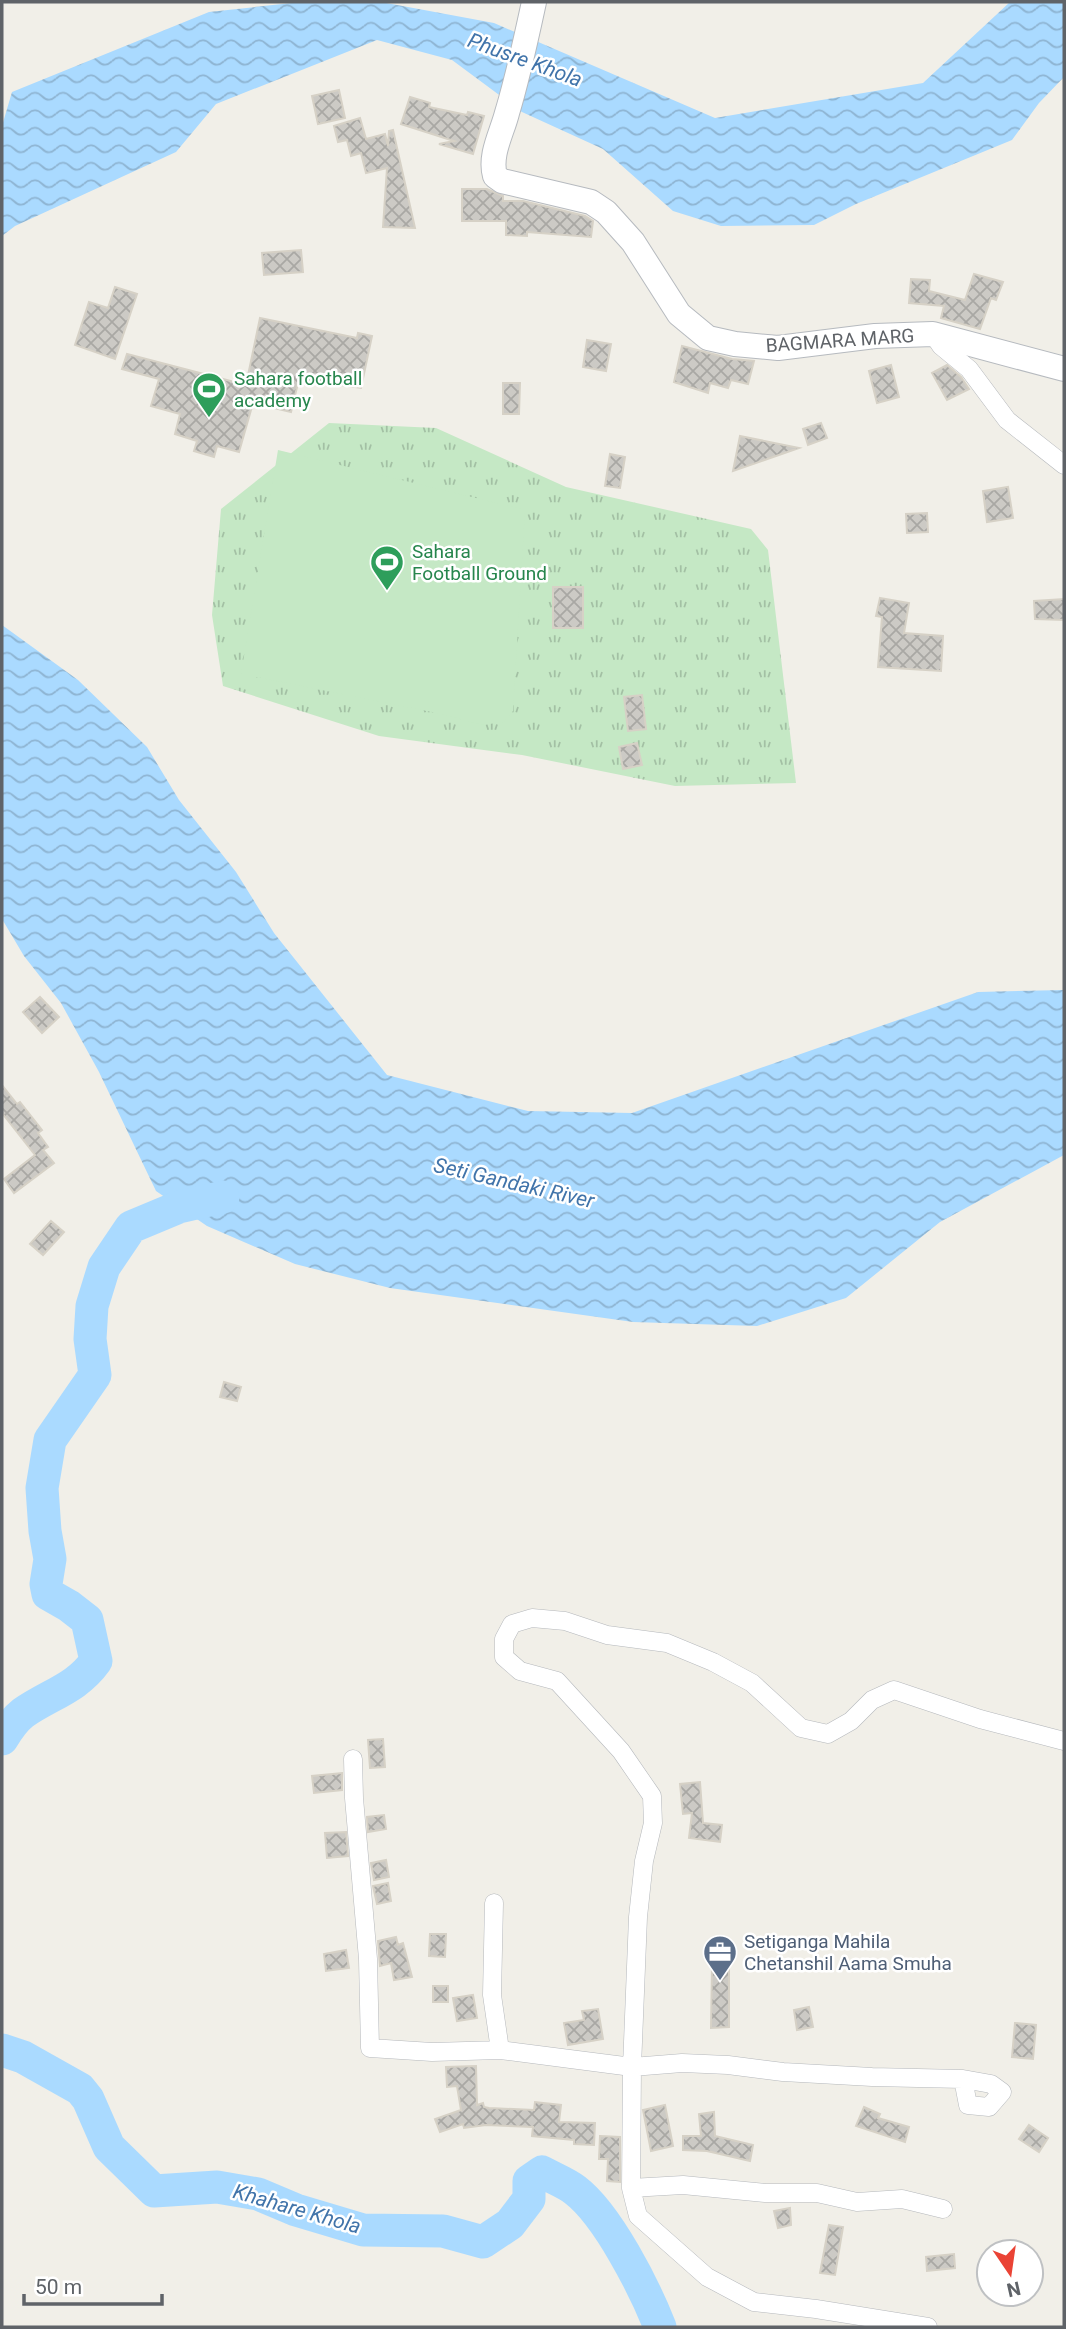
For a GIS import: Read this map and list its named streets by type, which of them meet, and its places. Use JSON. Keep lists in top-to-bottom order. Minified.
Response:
{"streets":{"main road":["BAGMARA MARG"]},"water":["Phusre Khola","Seti Gandaki River","Khahare Khola"],"places":{"sports":["Sahara football academy","Sahara Football Ground"],"office":["Setiganga Mahila Chetanshil Aama Smuha"]},"scale_bar":"50 m","north":"bottom"}
